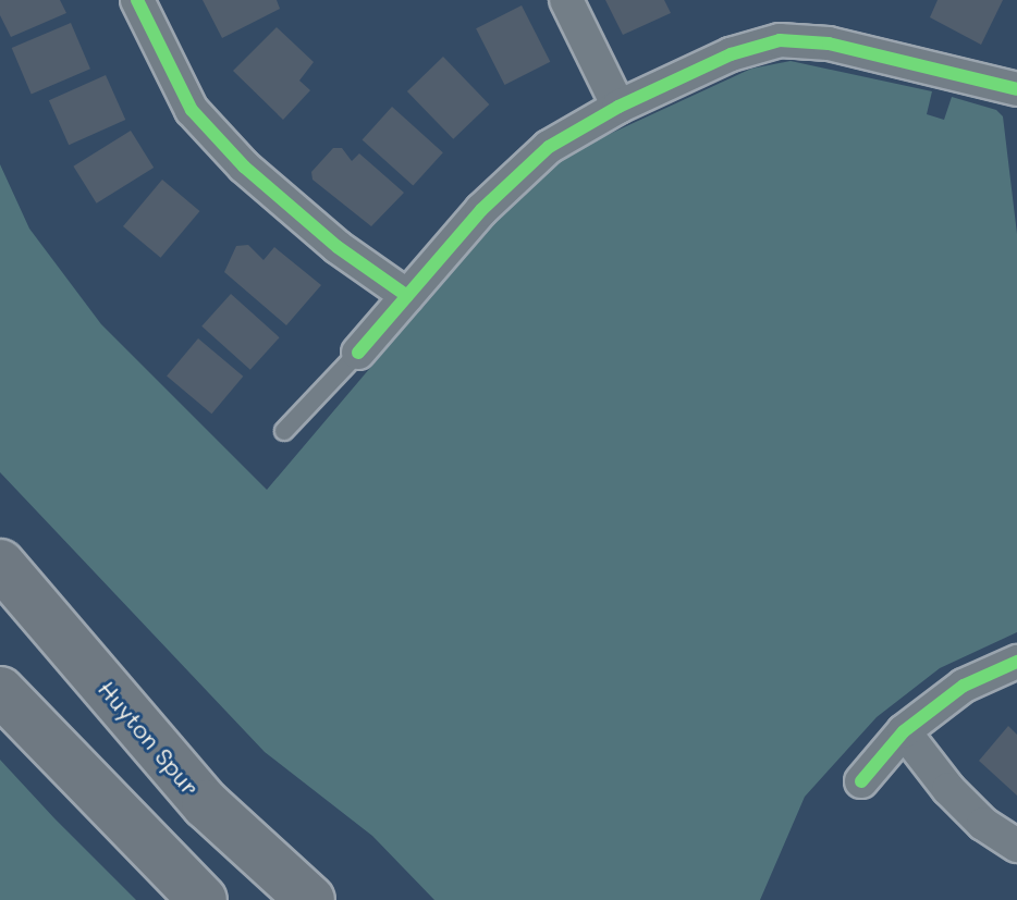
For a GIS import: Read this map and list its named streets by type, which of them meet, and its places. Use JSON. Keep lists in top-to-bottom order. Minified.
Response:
{"streets":{"highway":["Huyton Spur"]}}
